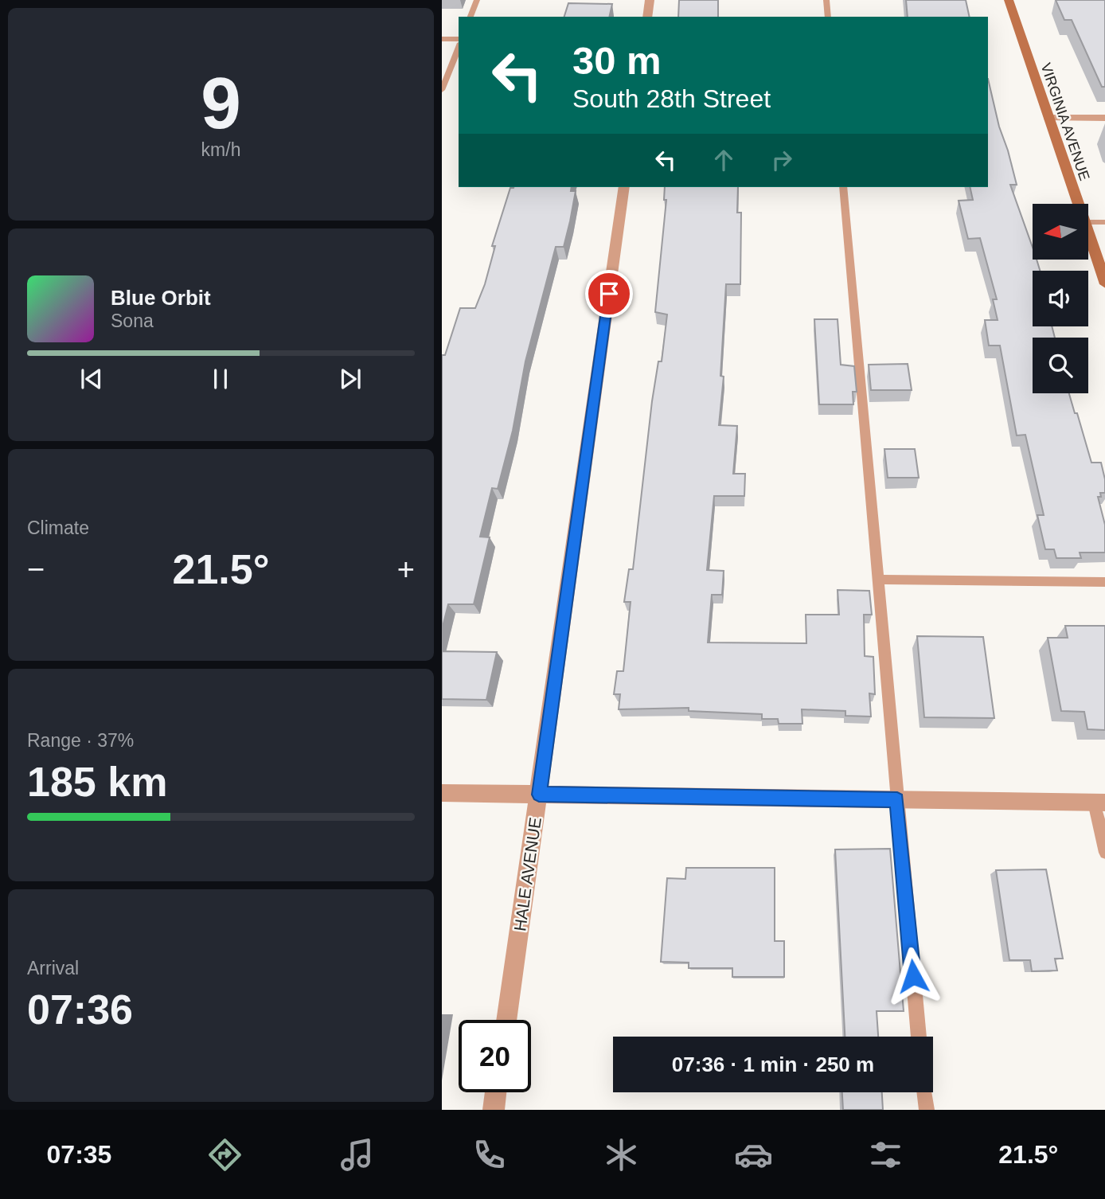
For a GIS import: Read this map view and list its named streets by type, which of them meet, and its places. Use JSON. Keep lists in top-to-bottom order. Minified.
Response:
{"streets":{"main road":["VIRGINIA AVENUE"],"street":["HALE AVENUE"]},"north":"left","page":{"tile":[["9","km/h"],"Climate",["Range · 37%","185 km"],["Arrival","07:36"]],"turn":["30 m","South 28th Street"],"song":["Blue Orbit","Sona"],"heat":["−","21.5°","+"],"limit":"20","trip":"07:36 · 1 min · 250 m","tabs":["07:35","21.5°"]}}
